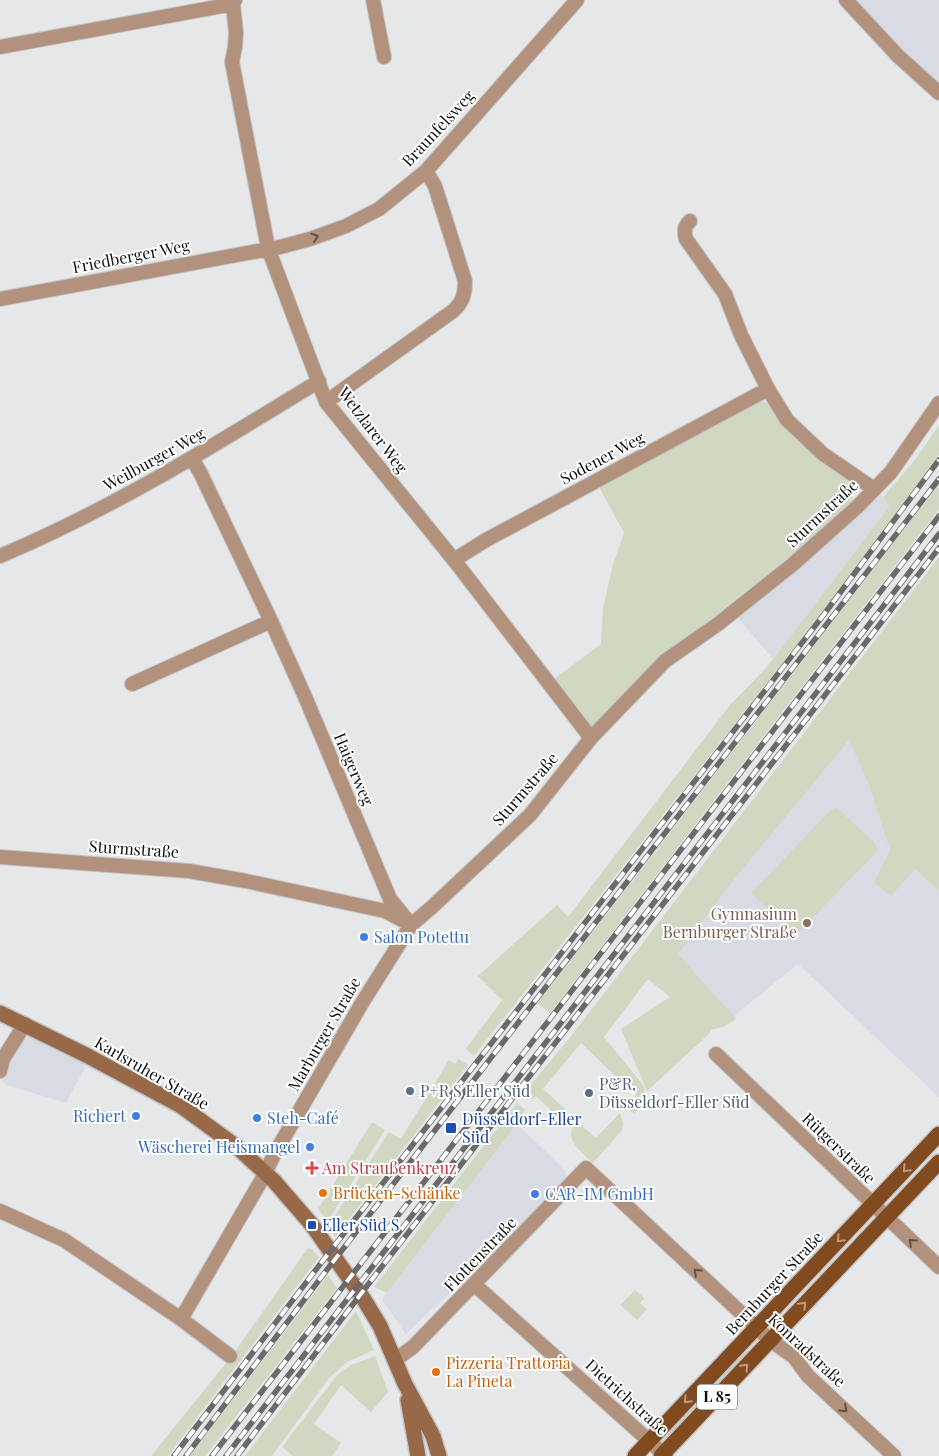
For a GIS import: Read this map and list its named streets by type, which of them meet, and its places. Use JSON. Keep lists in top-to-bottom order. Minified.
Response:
{"streets":{"main road":["Karlsruher Straße","Bernburger Straße","L 85"],"street":["Braunfelsweg","Friedberger Weg","Wetzlarer Weg","Sodener Weg","Weilburger Weg","Sturmstraße","Haigerweg","Marburger Straße","Rütgerstraße","Flottenstraße","Konradstraße","Dietrichstraße"]},"crossings":[["Braunfelsweg","Friedberger Weg"],["Braunfelsweg","Wetzlarer Weg"],["Friedberger Weg","Wetzlarer Weg"],["Wetzlarer Weg","Sodener Weg"],["Wetzlarer Weg","Weilburger Weg"],["Wetzlarer Weg","Sturmstraße"],["Weilburger Weg","Haigerweg"],["Sturmstraße","Haigerweg"],["Sturmstraße","Marburger Straße"],["Haigerweg","Marburger Straße"],["Marburger Straße","Karlsruher Straße"],["Karlsruher Straße","Flottenstraße"],["Rütgerstraße","Bernburger Straße"],["Rütgerstraße","L 85"],["Flottenstraße","Konradstraße"],["Flottenstraße","Dietrichstraße"],["Bernburger Straße","Konradstraße"],["Bernburger Straße","Dietrichstraße"],["Konradstraße","L 85"],["Dietrichstraße","L 85"]],"one_way":["Braunfelsweg"],"places":{"other":["Gymnasium Bernburger Straße","Salon Potettu","P+R S Eller Süd","P&R, Düsseldorf-Eller Süd","Richert","Steh-Café","Wäscherei Heismangel","Brücken-Schänke","CAR-IM GmbH","Pizzeria Trattoria La Pineta"],"transit":["Düsseldorf-Eller Süd","Eller Süd S"],"health":["Am Straußenkreuz"]}}
